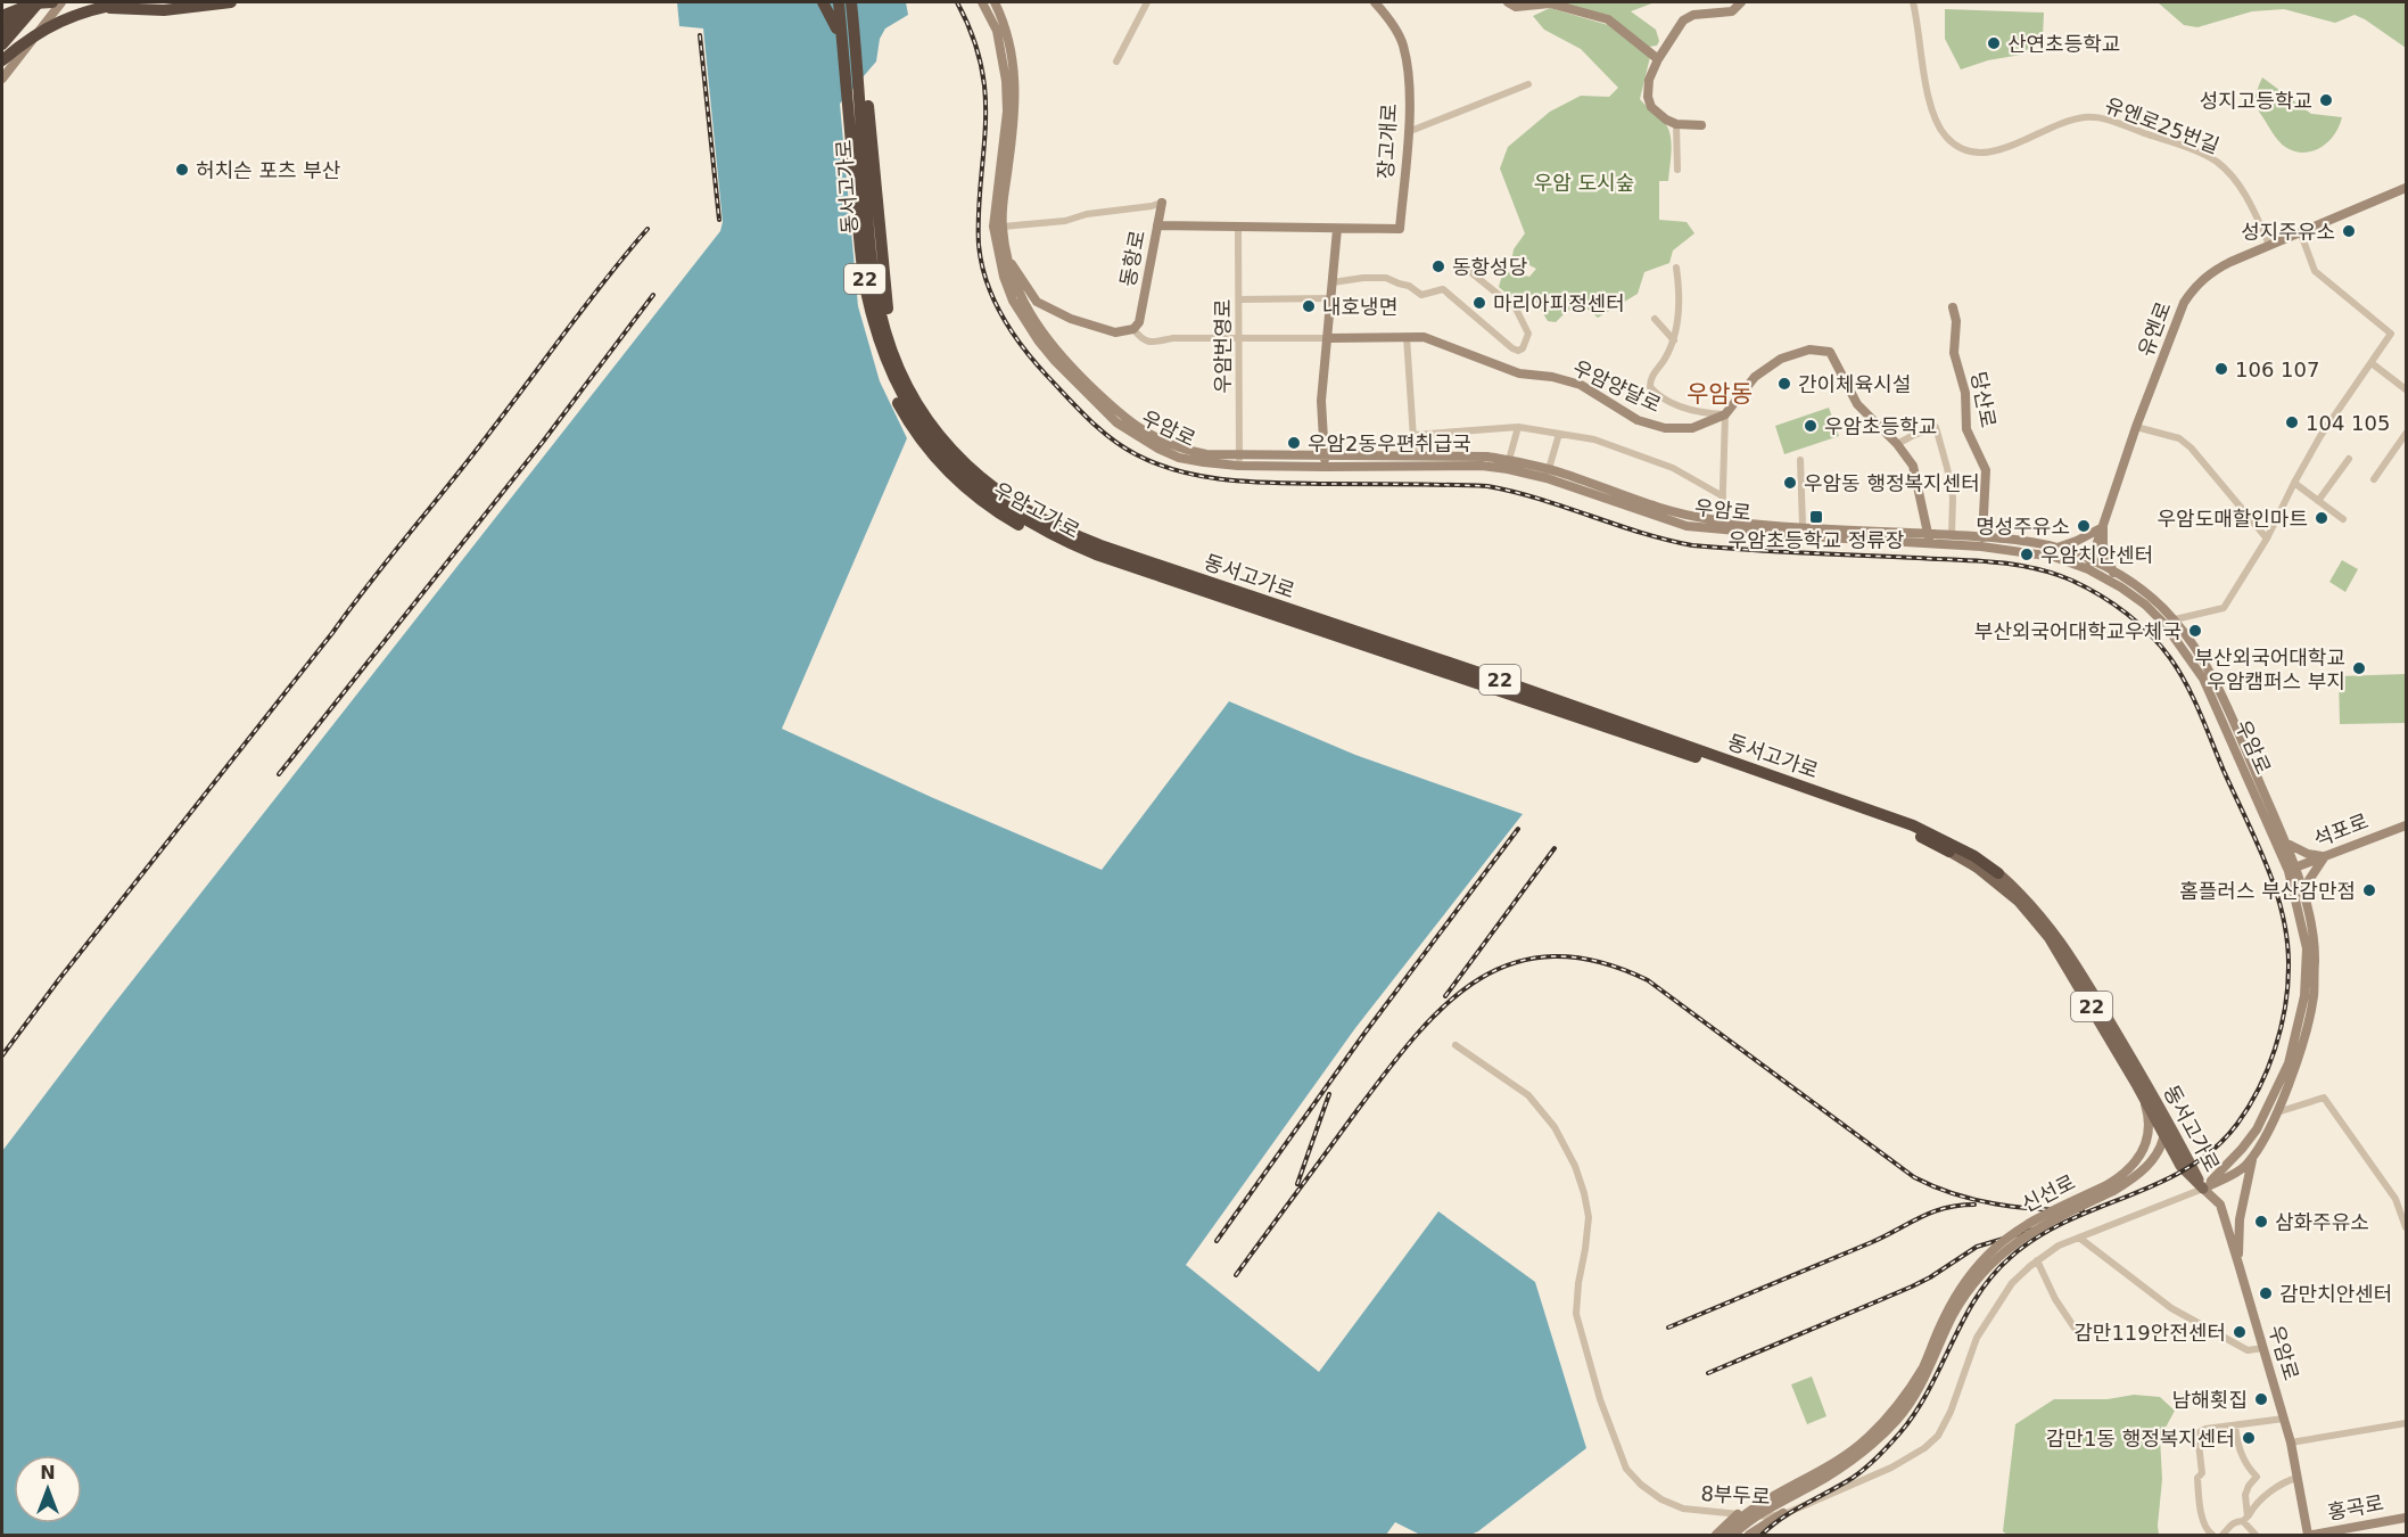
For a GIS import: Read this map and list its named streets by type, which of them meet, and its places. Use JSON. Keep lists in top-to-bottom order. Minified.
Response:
{"streets":{"highway":["동서고가로","22","우암고가로"],"main road":["장고개로","동항로","유엔로","우암양달로","당산로","우암로","석포로","신선로","홍곡로"],"street":["유엔로25번길","우암번영로","8부두로"]},"crossings":[["유엔로25번길","유엔로"],["장고개로","동항로"],["장고개로","우암번영로"],["동서고가로","우암로"],["동서고가로","우암고가로"],["동서고가로","신선로"],["동서고가로","8부두로"],["동항로","우암로"],["유엔로","우암로"],["우암번영로","우암로"],["당산로","우암로"],["우암로","석포로"],["우암로","8부두로"],["우암로","홍곡로"]],"districts":["우암동"],"parks":["우암 도시숲"],"places":{"other":["산연초등학교","성지고등학교","허치슨 포츠 부산","성지주유소","동항성당","마리아피정센터","내호냉면","106 107","간이체육시설","104 105","우암초등학교","우암2동우편취급국","우암동 행정복지센터","우암도매할인마트","명성주유소","우암치안센터","부산외국어대학교우체국","부산외국어대학교 우암캠퍼스 부지","홈플러스 부산감만점","삼화주유소","감만치안센터","감만119안전센터","남해횟집","감만1동 행정복지센터"],"transit":["우암초등학교 정류장"]},"north":"top"}
